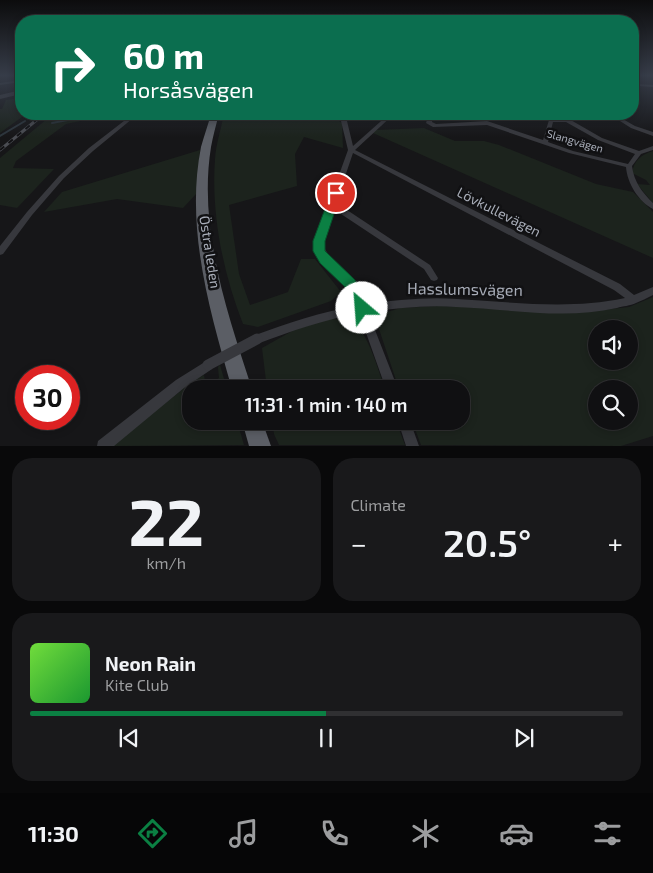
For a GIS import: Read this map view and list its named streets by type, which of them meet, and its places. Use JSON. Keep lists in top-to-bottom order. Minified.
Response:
{"streets":{"highway":["Östra leden"],"street":["Slangvägen","Lövkullevägen","Hasslumsvägen"]},"crossings":[["Lövkullevägen","Hasslumsvägen"]],"page":{"turn":["60 m","Horsåsvägen"],"limit":"30","trip":"11:31 · 1 min · 140 m","tile":[["22","km/h"],"Climate"],"heat":["−","20.5°","+"],"song":["Neon Rain","Kite Club"],"tabs":"11:30"}}
